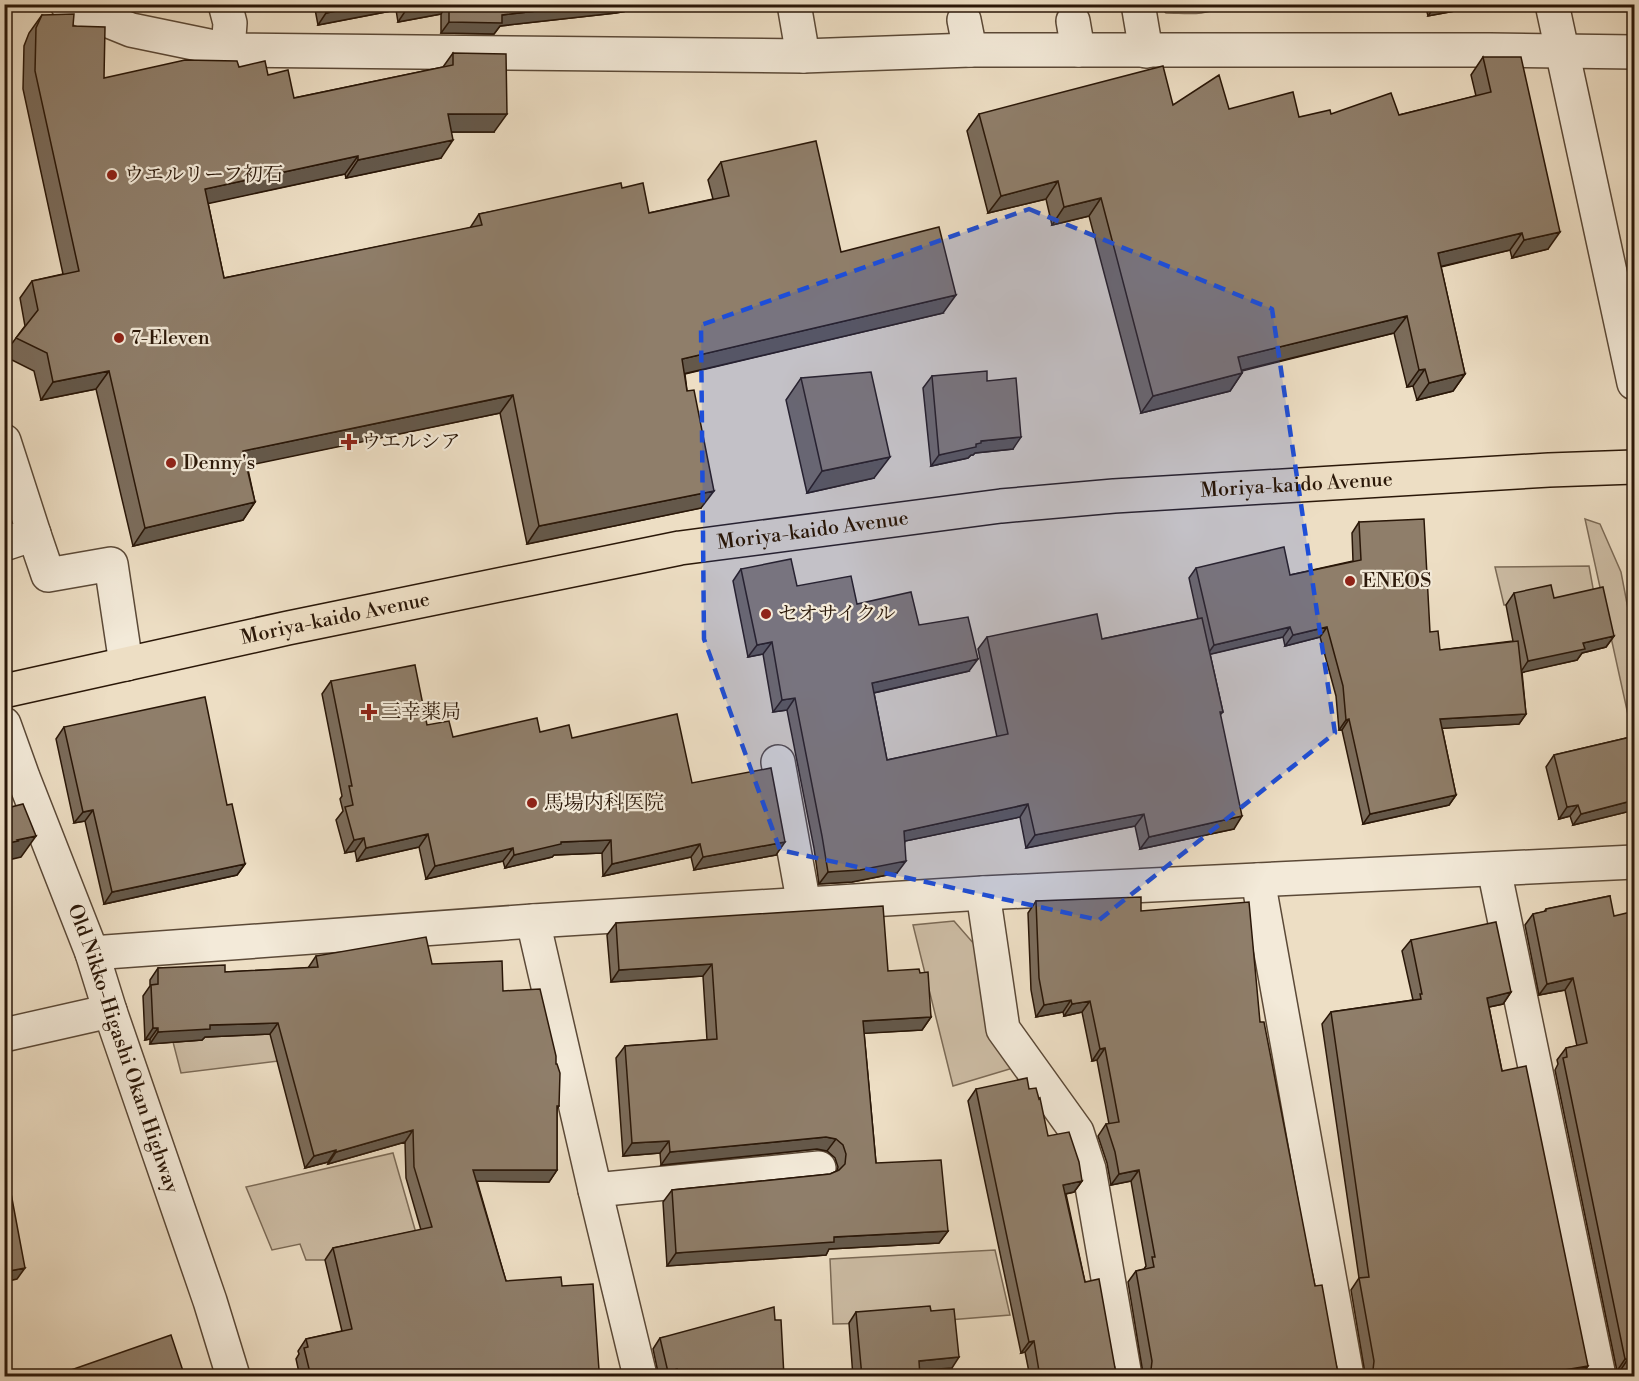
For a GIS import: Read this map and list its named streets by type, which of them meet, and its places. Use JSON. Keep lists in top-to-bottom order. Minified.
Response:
{"streets":{"main road":["Moriya-kaido Avenue"],"street":["Old Nikko-Higashi Okan Highway"]},"places":{"other":["ウエルリーフ初石","7-Eleven","Denny's","ENEOS","セオサイクル","馬場内科医院"],"health":["ウエルシア","三幸薬局"]}}
